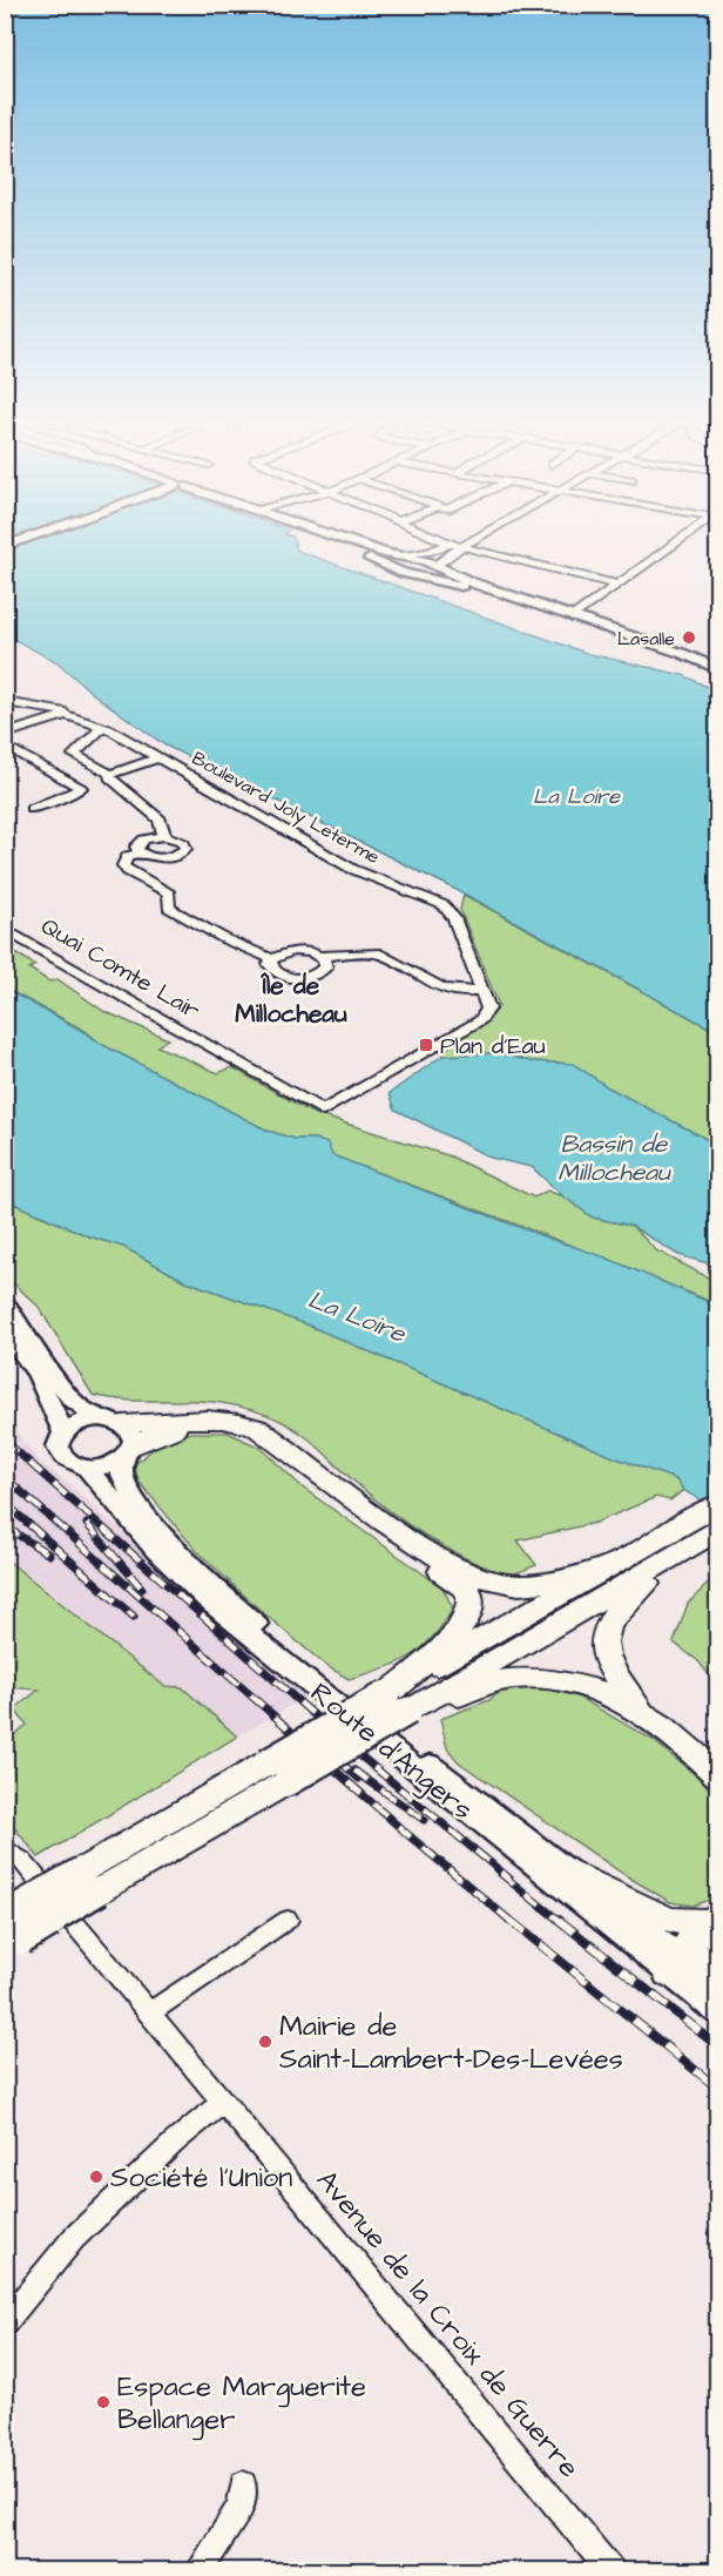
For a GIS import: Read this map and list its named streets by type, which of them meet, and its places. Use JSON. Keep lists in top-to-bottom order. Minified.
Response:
{"streets":{"main road":["Route d'Angers"],"street":["Boulevard Joly Leterme","Quai Comte Lair","Avenue de la Croix de Guerre"]},"crossings":[["Boulevard Joly Leterme","Quai Comte Lair"]],"districts":["Île de Millocheau"],"water":["La Loire","Bassin de Millocheau"],"places":{"other":["Lasalle","Mairie de Saint-Lambert-Des-Levées","Société l'Union","Espace Marguerite Bellanger"],"transit":["Plan d'Eau"]}}
